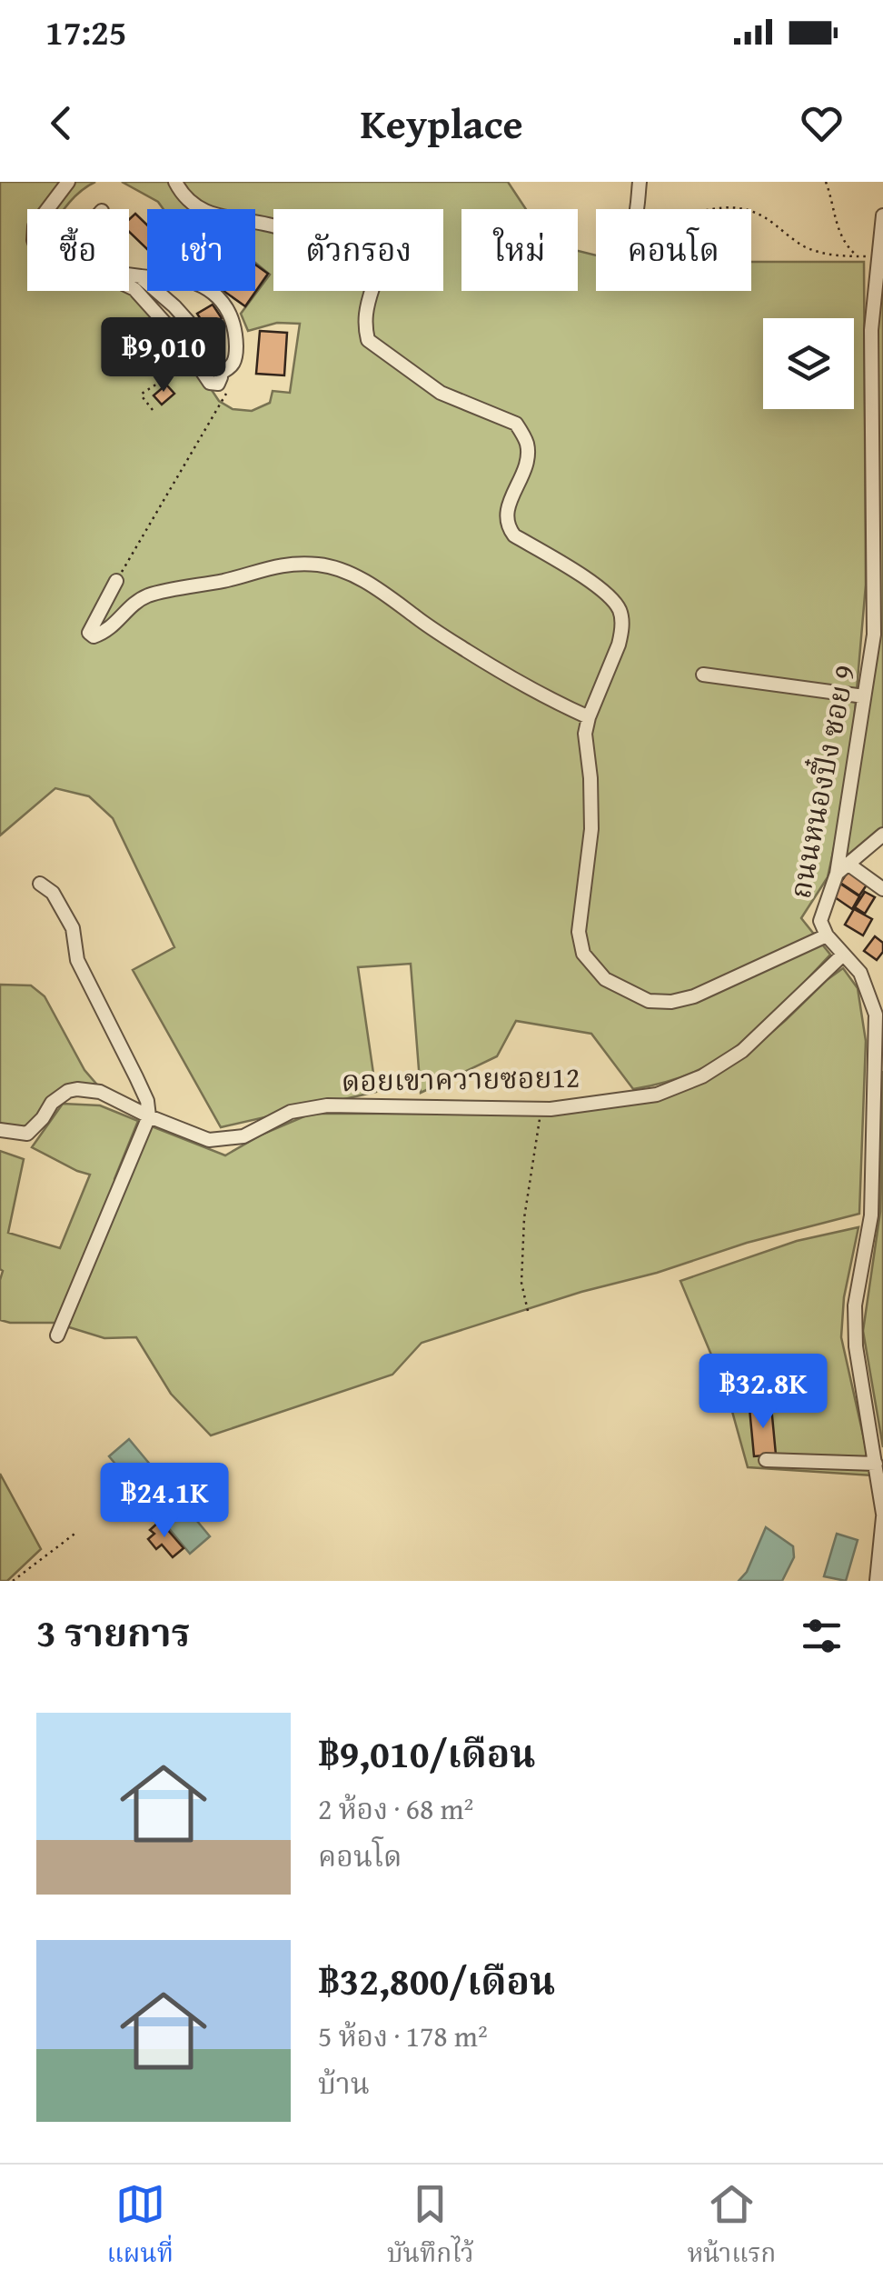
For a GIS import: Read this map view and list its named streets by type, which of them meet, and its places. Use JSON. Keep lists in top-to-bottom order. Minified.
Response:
{"streets":{"street":["ถนนหนองปึ๋ง ซอย 9","ดอยเขาควายซอย12"]},"crossings":[["ถนนหนองปึ๋ง ซอย 9","ดอยเขาควายซอย12"]],"page":{"status":"17:25","header":"Keyplace","chip":["ซื้อ","เช่า","ตัวกรอง","ใหม่","คอนโด"],"price":["฿9,010","฿32.8K","฿24.1K"],"heading":"3 รายการ","list":[{"name":"฿9,010/เดือน","note":"2 ห้อง · 68 m² · คอนโด"},{"name":"฿32,800/เดือน","note":"5 ห้อง · 178 m² · บ้าน"}],"tabs":["แผนที่","บันทึกไว้","หน้าแรก"]}}
